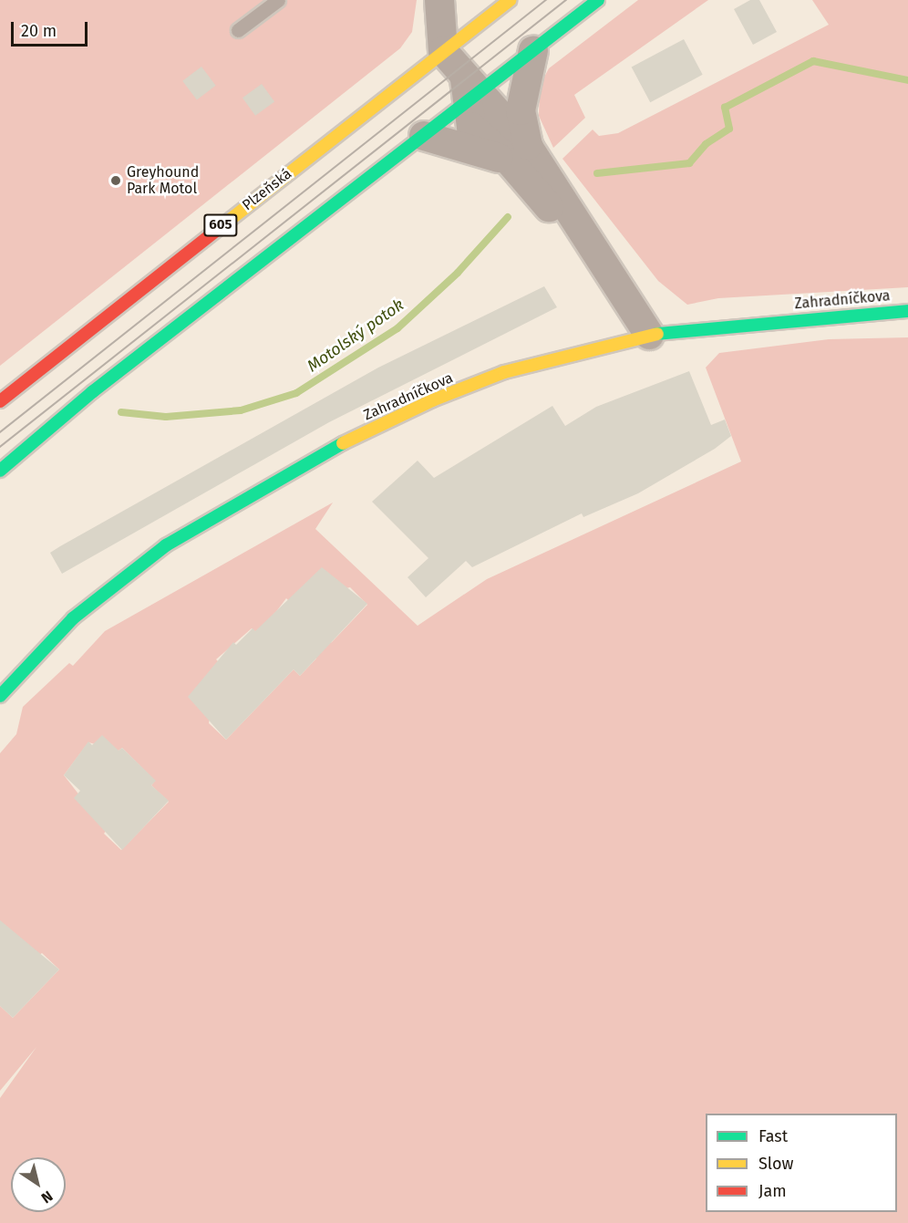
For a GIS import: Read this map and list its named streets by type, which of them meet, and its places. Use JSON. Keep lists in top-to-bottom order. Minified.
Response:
{"streets":{"main road":["Plzeňská","605","Zahradníčkova"]},"water":["Motolský potok"],"places":["Greyhound Park Motol"],"legend":["Fast","Slow","Jam"],"scale_bar":"20 m","north":"bottom right"}
